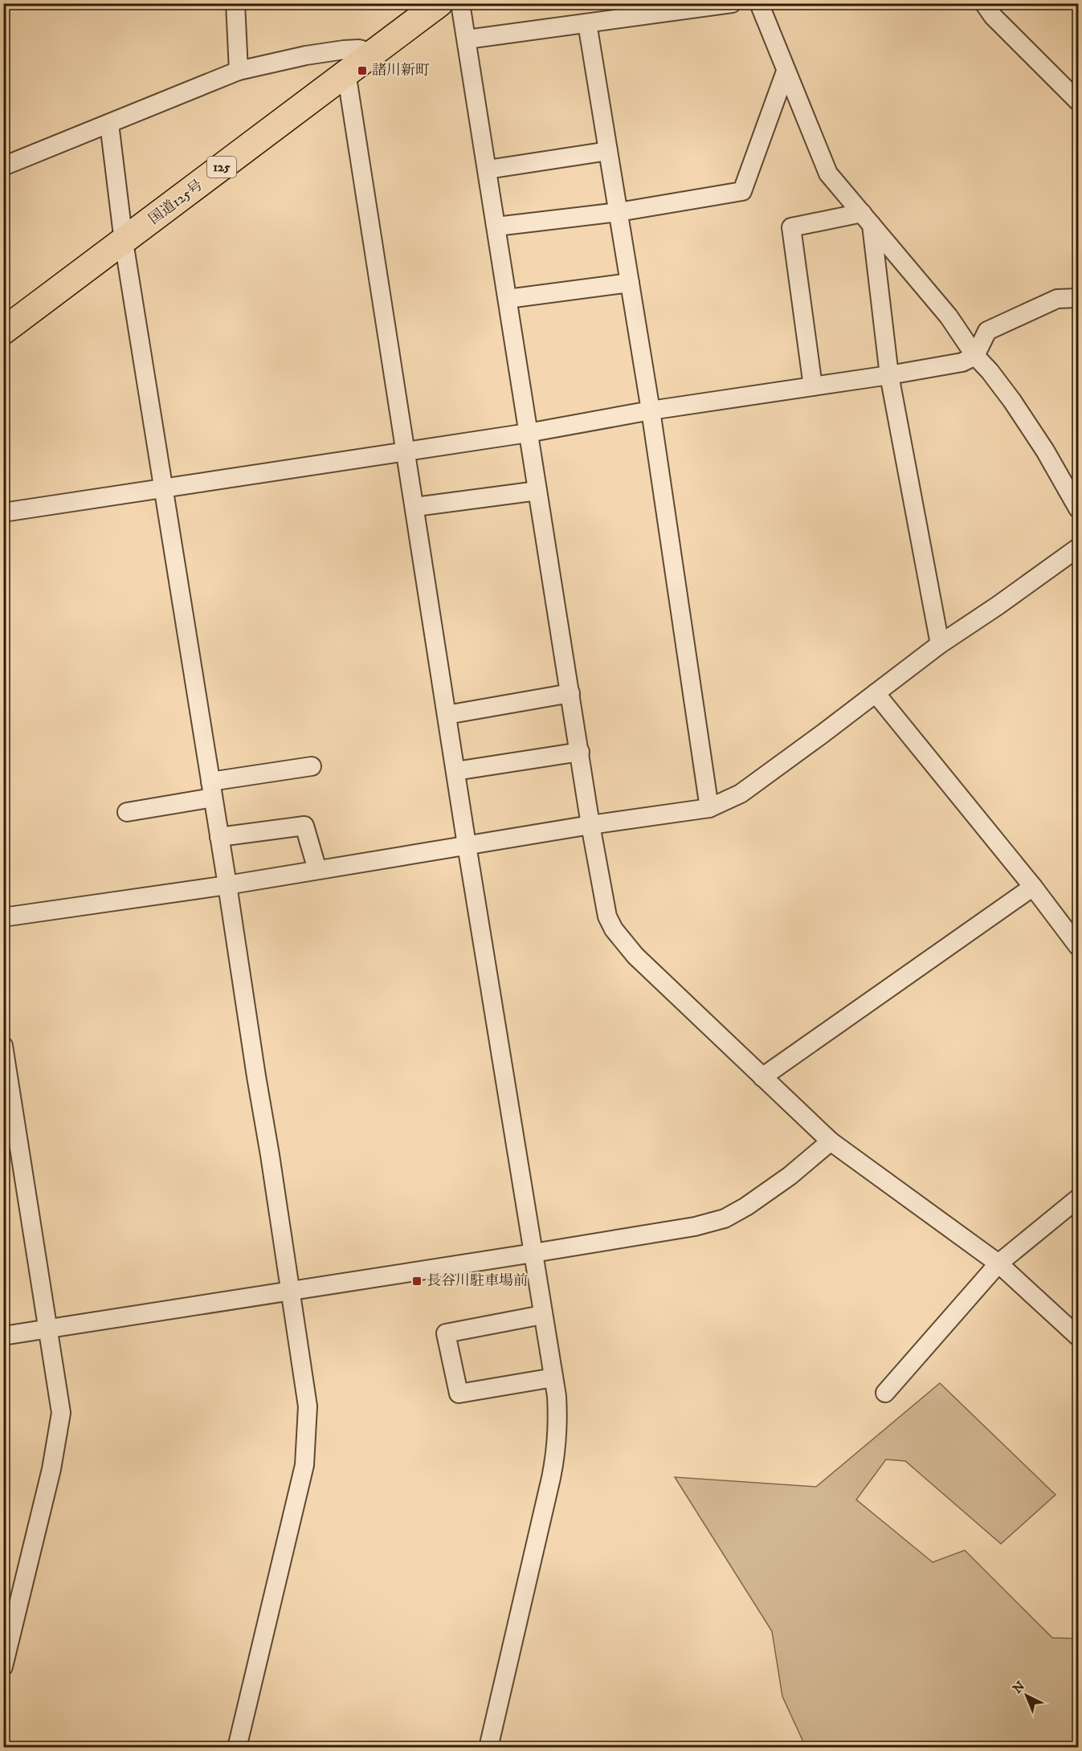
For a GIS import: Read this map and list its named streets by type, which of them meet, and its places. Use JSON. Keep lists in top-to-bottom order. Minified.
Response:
{"streets":{"highway":["125","国道125号"]},"places":{"transit":["諸川新町","長谷川駐車場前"]},"north":"top left"}
